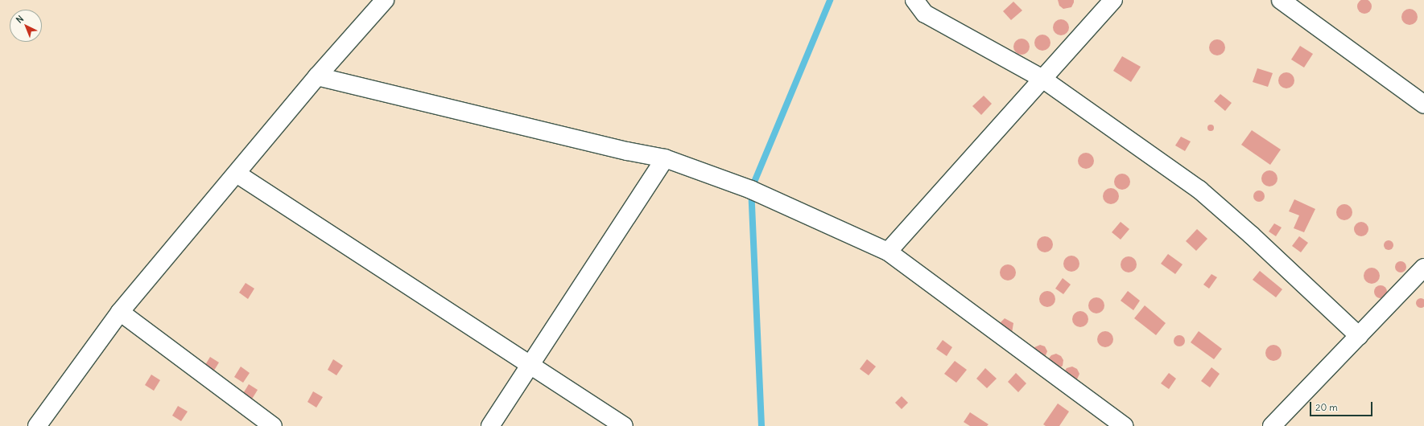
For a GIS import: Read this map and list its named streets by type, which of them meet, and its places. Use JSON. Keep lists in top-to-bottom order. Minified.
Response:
{"scale_bar":"20 m","north":"top left"}
